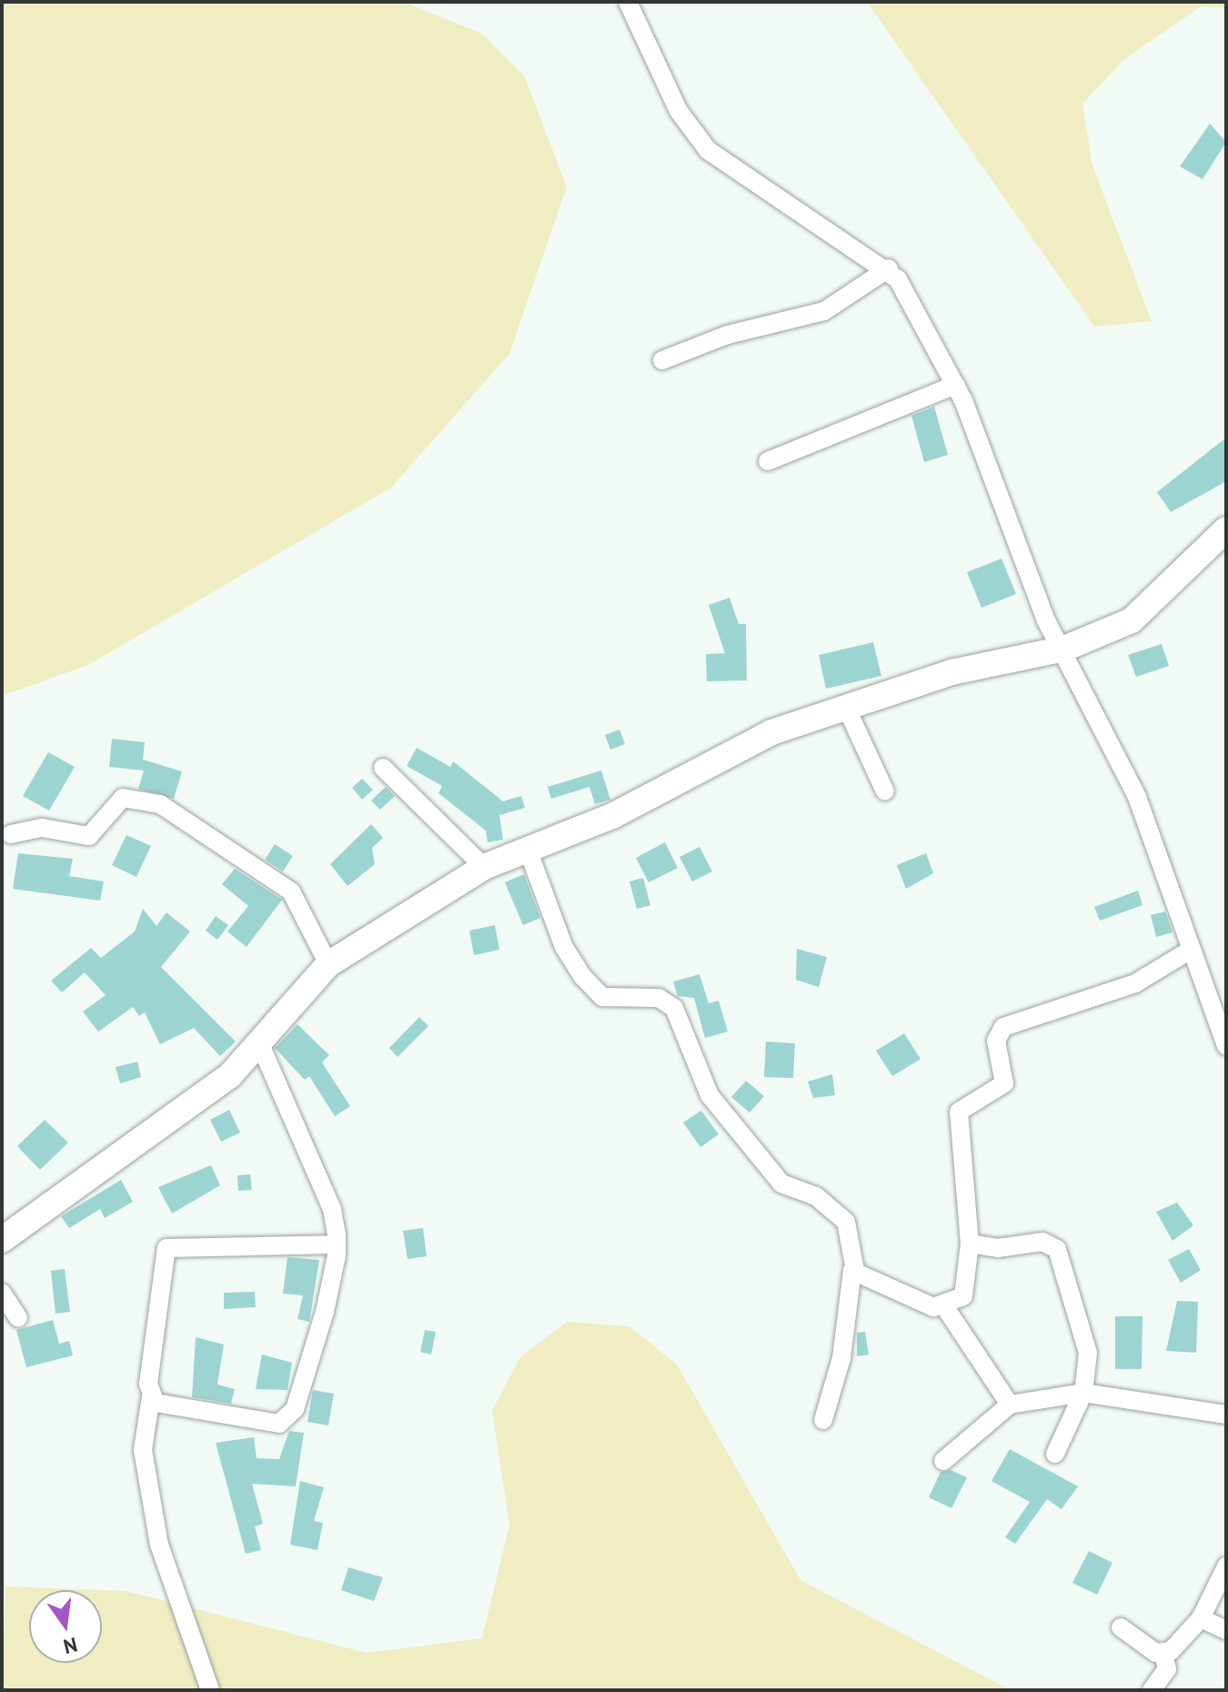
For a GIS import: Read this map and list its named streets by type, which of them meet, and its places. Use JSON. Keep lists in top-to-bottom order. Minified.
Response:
{"north":"bottom"}
